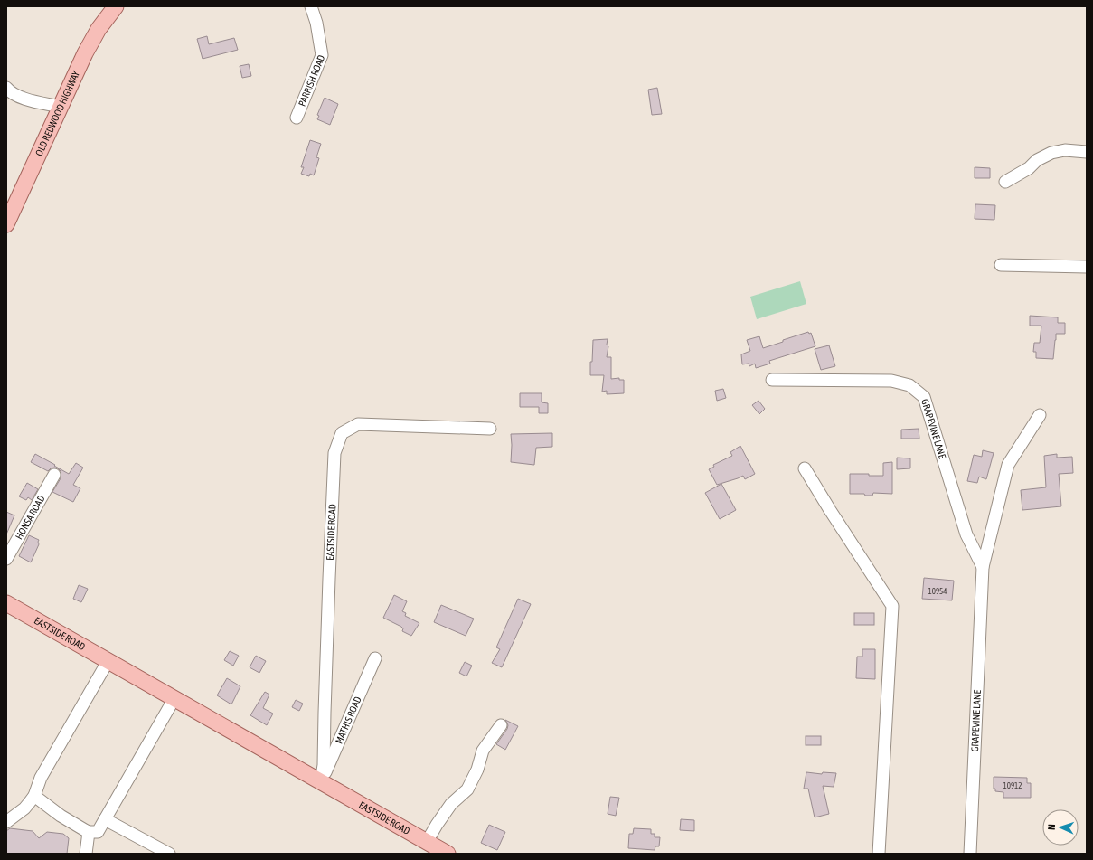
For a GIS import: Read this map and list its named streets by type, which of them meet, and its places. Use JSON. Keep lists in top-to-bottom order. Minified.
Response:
{"streets":{"main road":["OLD REDWOOD HIGHWAY","EASTSIDE ROAD"],"street":["PARRISH ROAD","GRAPEVINE LANE","HONSA ROAD","MATHIS ROAD"]},"crossings":[["EASTSIDE ROAD","MATHIS ROAD"]],"house_numbers":["10954","10912"],"north":"left"}
